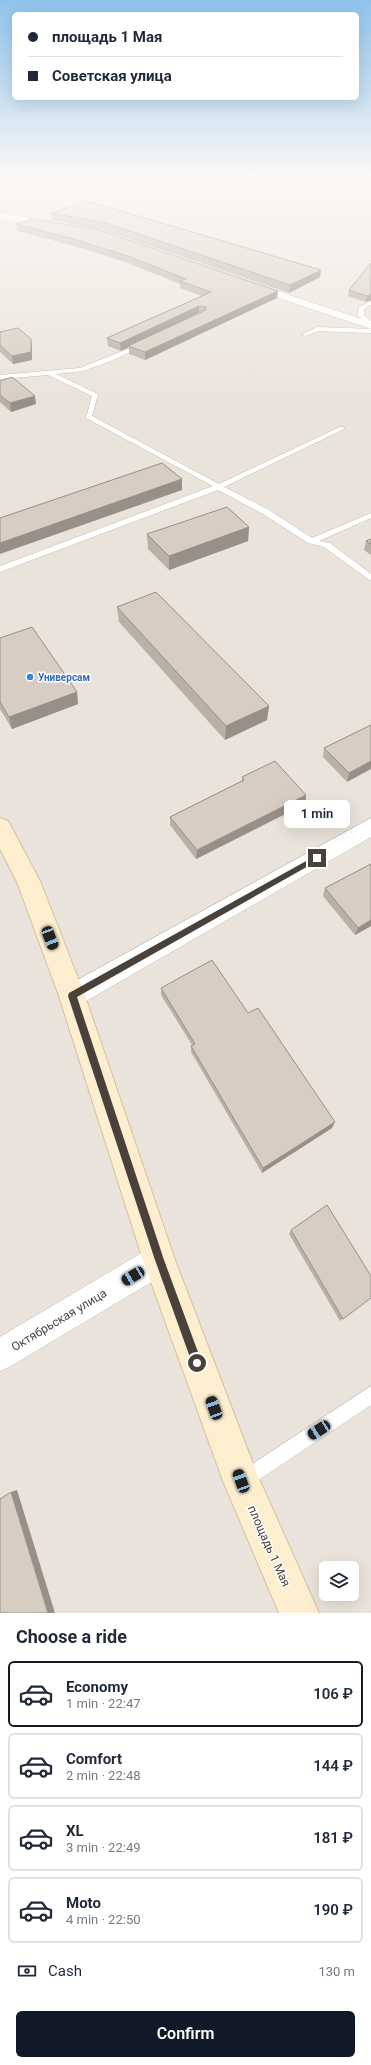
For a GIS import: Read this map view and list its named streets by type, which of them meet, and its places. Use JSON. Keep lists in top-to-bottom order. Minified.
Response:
{"streets":{"street":["Октябрьская улица","площадь 1 Мая"]},"crossings":[["Октябрьская улица","площадь 1 Мая"]],"places":["Универсам"],"page":{"banner":["площадь 1 Мая","Советская улица"],"bubble":"1 min","heading":"Choose a ride","list":[{"name":"Economy","note":"1 min · 22:47","value":"106 ₽"},{"name":"Comfort","note":"2 min · 22:48","value":"144 ₽"},{"name":"XL","note":"3 min · 22:49","value":"181 ₽"},{"name":"Moto","note":"4 min · 22:50","value":"190 ₽"}],"pay":["Cash","130 m"],"buttons":"Confirm"}}
